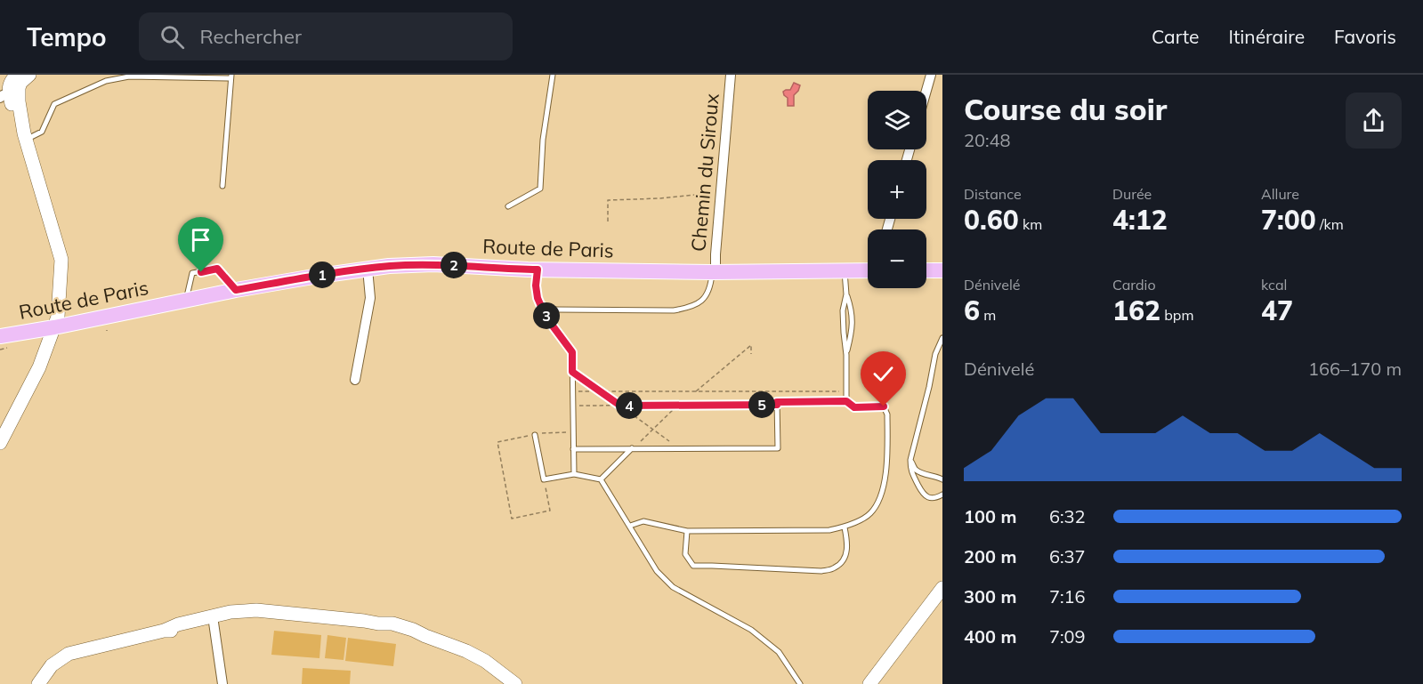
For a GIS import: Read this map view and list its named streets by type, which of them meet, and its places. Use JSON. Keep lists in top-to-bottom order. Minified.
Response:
{"streets":{"main road":["Route de Paris"],"street":["Chemin du Siroux"]},"crossings":[["Chemin du Siroux","Route de Paris"]],"page":{"header":"Tempo","search":"Rechercher","nav":["Carte","Itinéraire","Favoris"],"heading":["Course du soir","20:48"],"map_buttons":["+","−"],"stats":[["Distance","0.60 km"],["Durée","4:12"],["Allure","7:00 /km"],["Dénivelé","6 m"],["Cardio","162 bpm"],["kcal","47"]],"pins":["2","1","3","5","4"],"chart":["Dénivelé","166–170 m"],"list":[{"name":"100 m","note":"6:32"},{"name":"200 m","note":"6:37"},{"name":"300 m","note":"7:16"},{"name":"400 m","note":"7:09"}]}}
